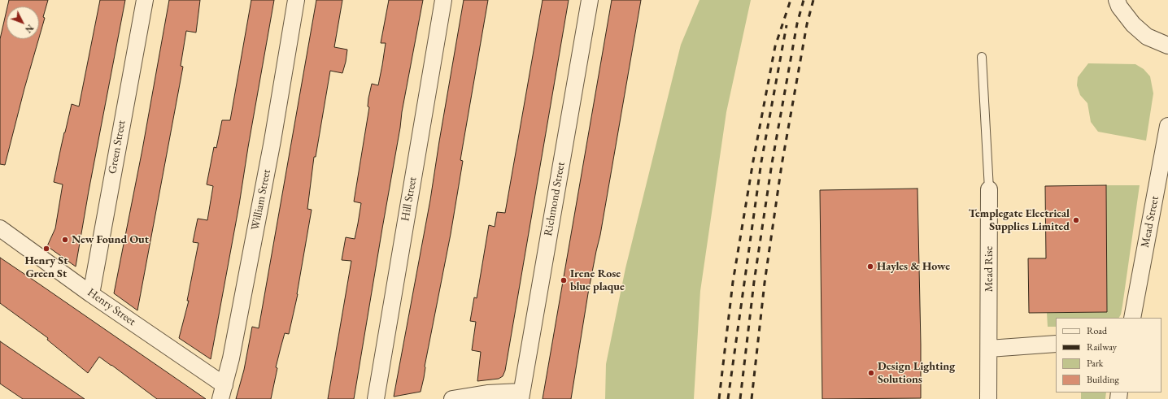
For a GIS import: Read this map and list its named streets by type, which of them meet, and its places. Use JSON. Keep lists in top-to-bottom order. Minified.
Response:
{"streets":{"street":["Green Street","Hill Street","Richmond Street","William Street","Mead Street","Mead Rise","Henry Street"]},"crossings":[["Green Street","Henry Street"],["William Street","Henry Street"]],"places":["Templegate Electrical Supplies Limited","New Found Out","Henry St Green St","Hayles & Howe","Irene Rose blue plaque","Design Lighting Solutions"],"legend":["Road","Railway","Park","Building"],"north":"bottom right"}
